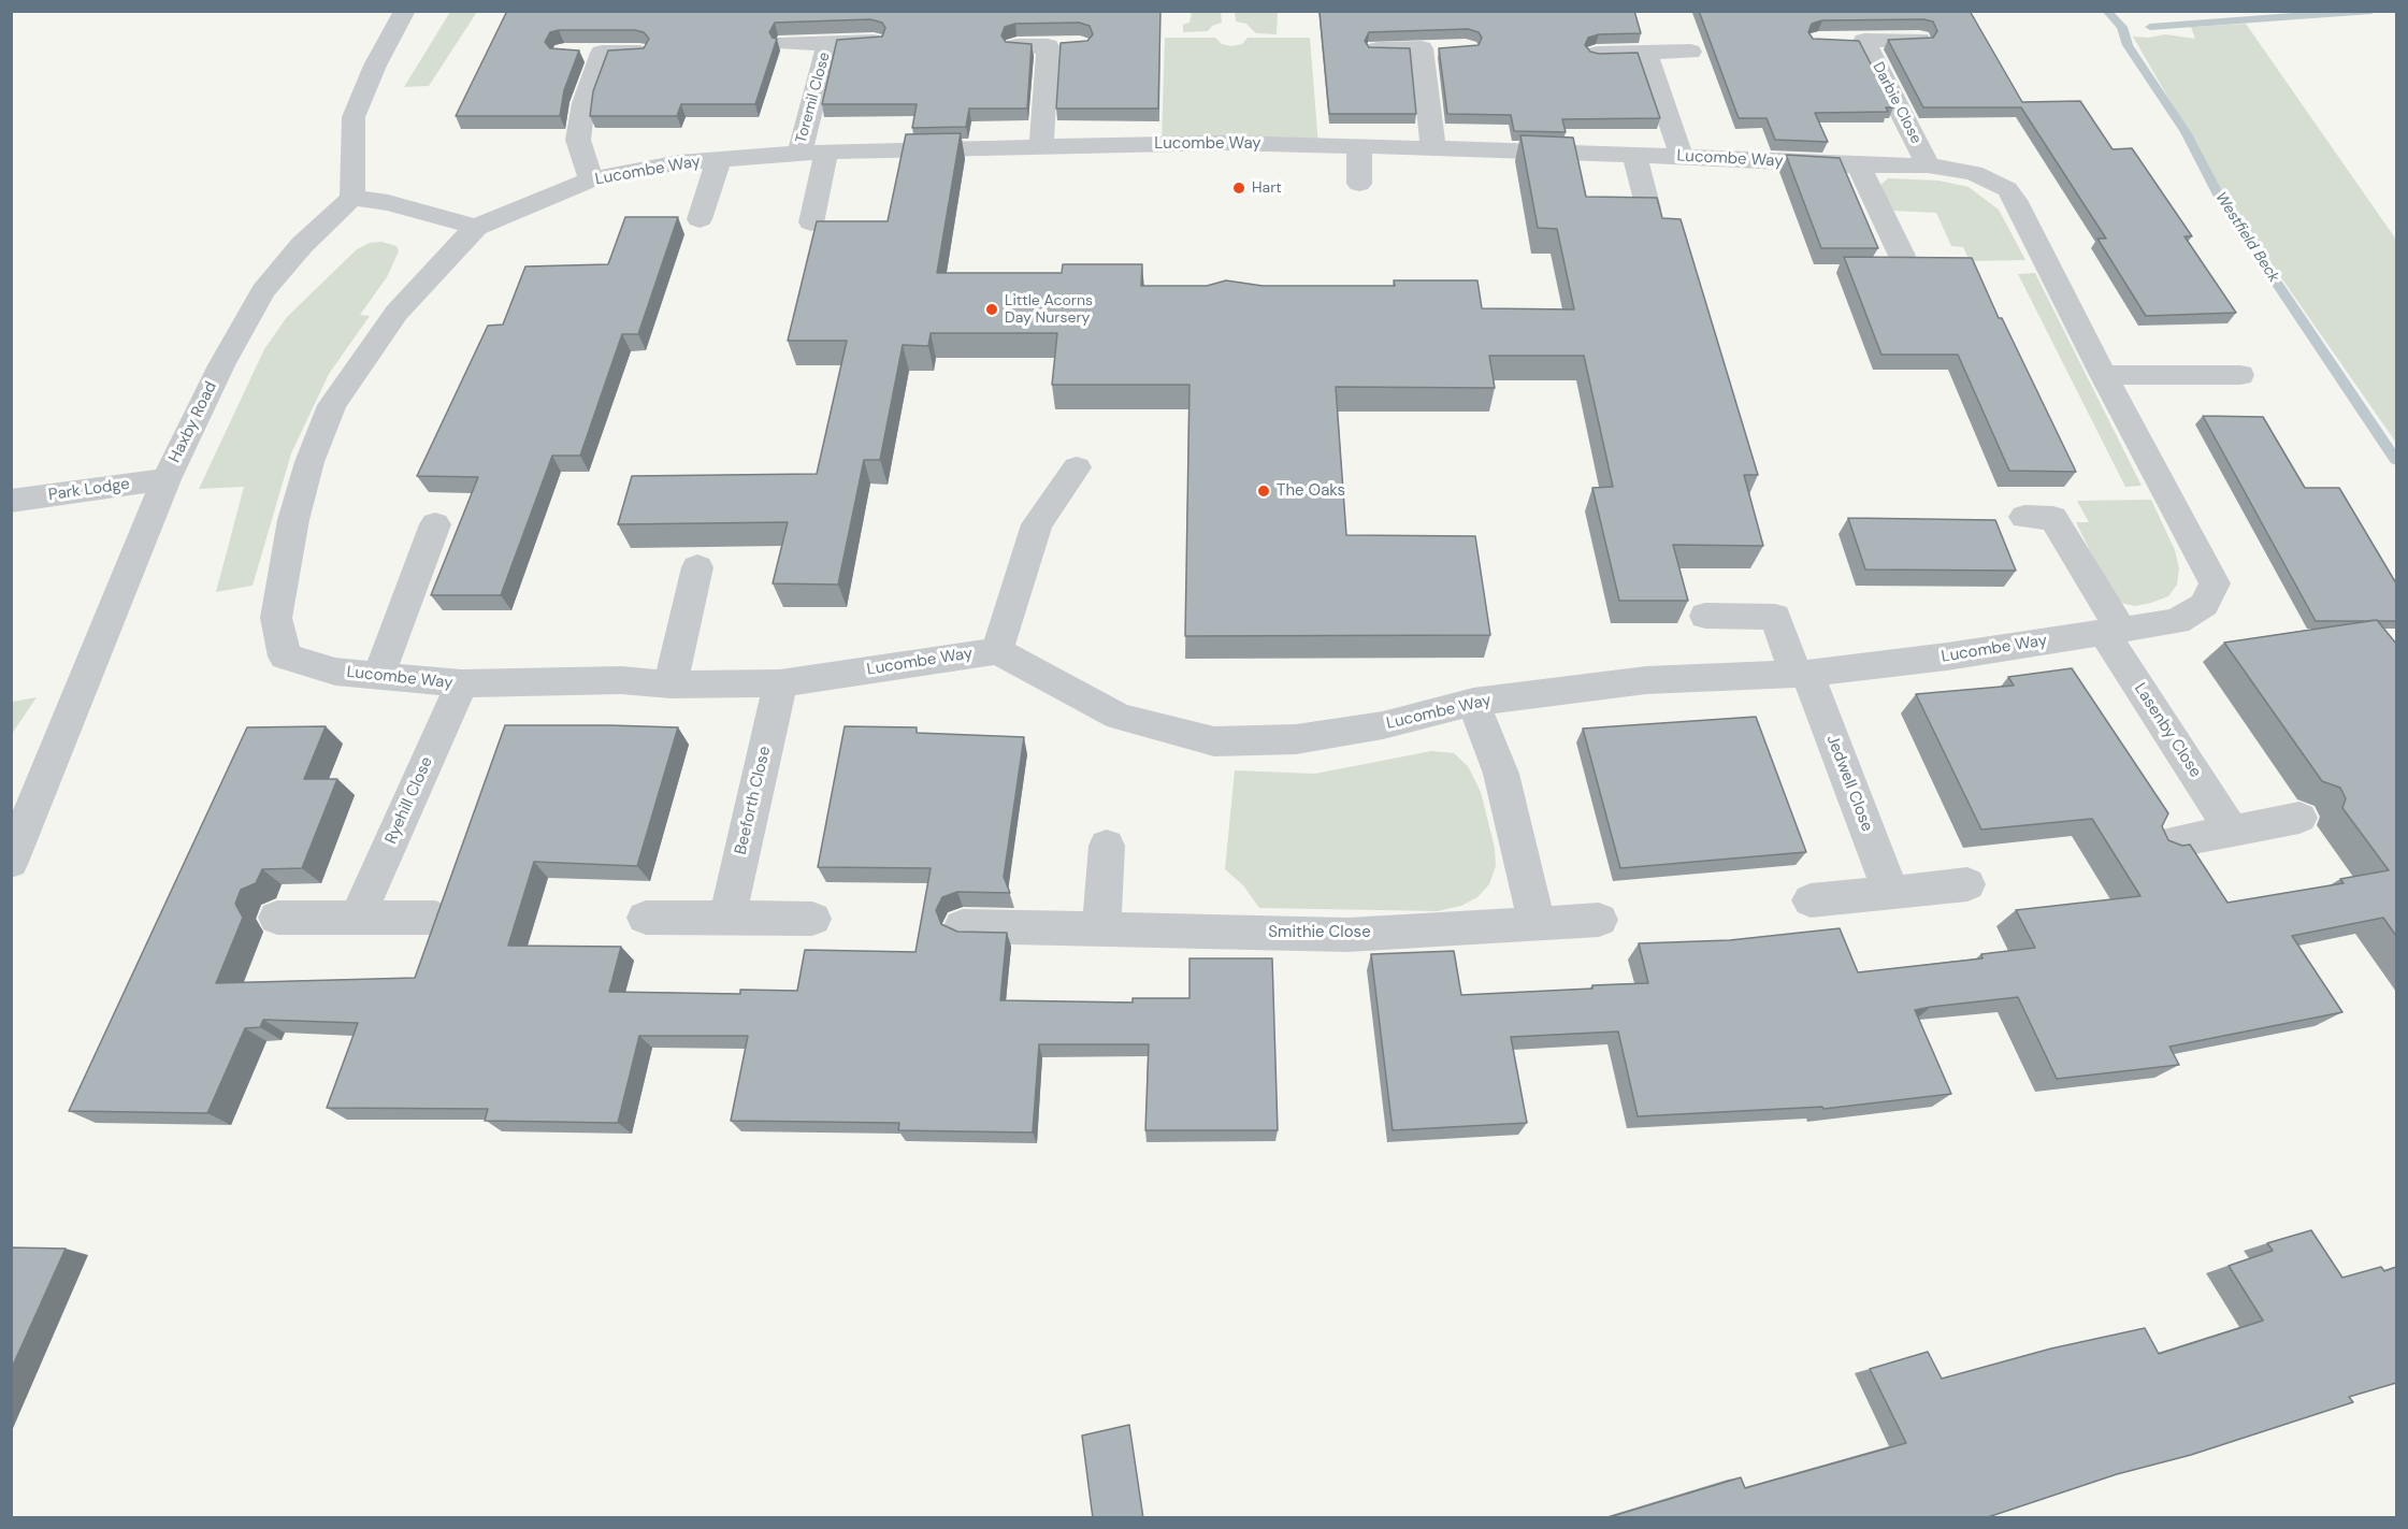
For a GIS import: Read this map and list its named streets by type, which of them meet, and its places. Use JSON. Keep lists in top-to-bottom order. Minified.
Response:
{"streets":{"street":["Toremil Close","Darbie Close","Lucombe Way","Haxby Road","Park Lodge","Lasenby Close","Jedwell Close","Ryehill Close","Beeforth Close","Smithie Close"]},"crossings":[["Toremil Close","Lucombe Way"],["Darbie Close","Lucombe Way"],["Lucombe Way","Lasenby Close"],["Lucombe Way","Jedwell Close"],["Lucombe Way","Ryehill Close"],["Lucombe Way","Beeforth Close"],["Haxby Road","Park Lodge"]],"water":["Westfield Beck"],"places":["Hart","Little Acorns Day Nursery","The Oaks"]}
